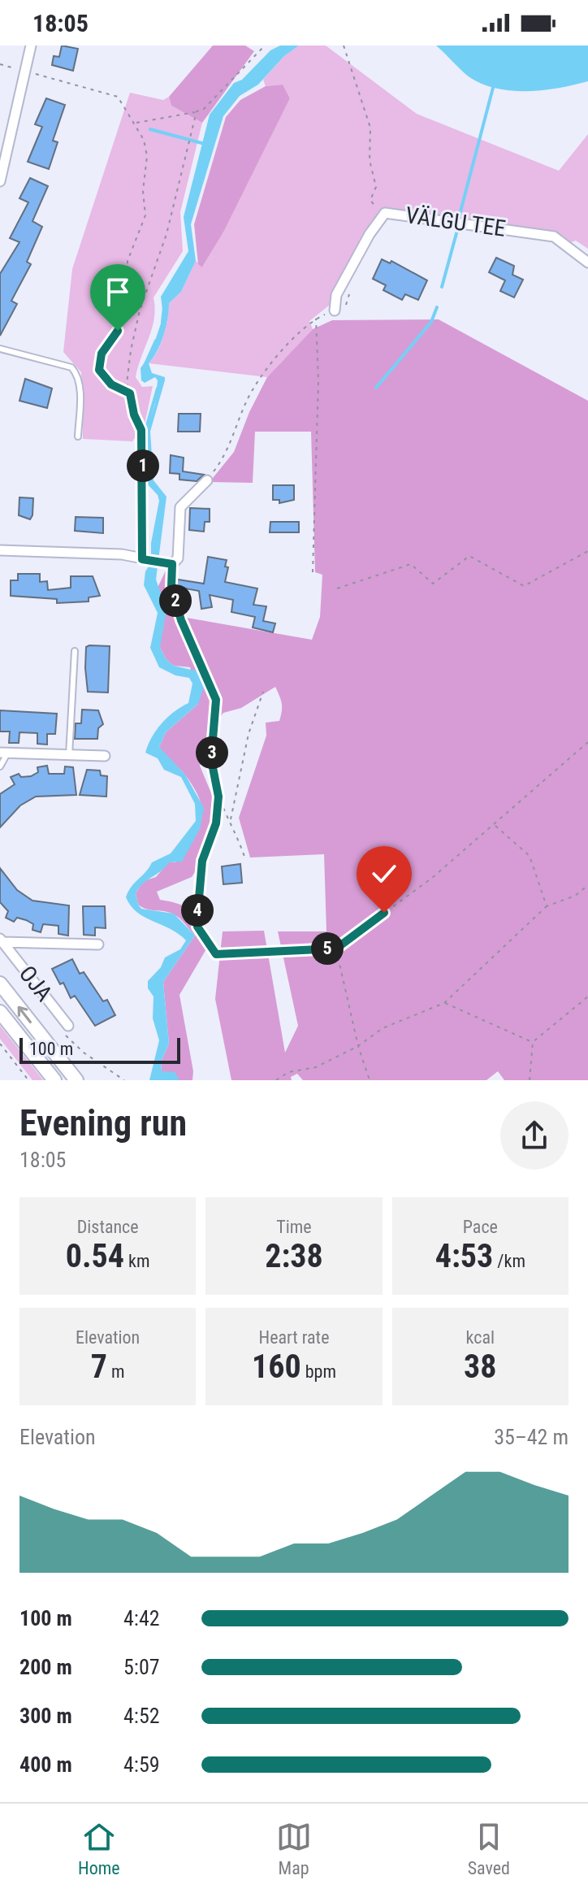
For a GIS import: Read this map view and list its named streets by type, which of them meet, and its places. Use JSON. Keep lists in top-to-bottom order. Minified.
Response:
{"streets":{"street":["VÄLGU TEE","OJA"]},"scale_bar":"100 m","page":{"status":"18:05","pins":["1","2","3","4","5"],"scale":"100 m","heading":["Evening run","18:05"],"stats":[["Distance","0.54 km"],["Time","2:38"],["Pace","4:53 /km"],["Elevation","7 m"],["Heart rate","160 bpm"],["kcal","38"]],"chart":["Elevation","35–42 m"],"list":[{"name":"100 m","note":"4:42"},{"name":"200 m","note":"5:07"},{"name":"300 m","note":"4:52"},{"name":"400 m","note":"4:59"}],"tabs":["Home","Map","Saved"]}}
